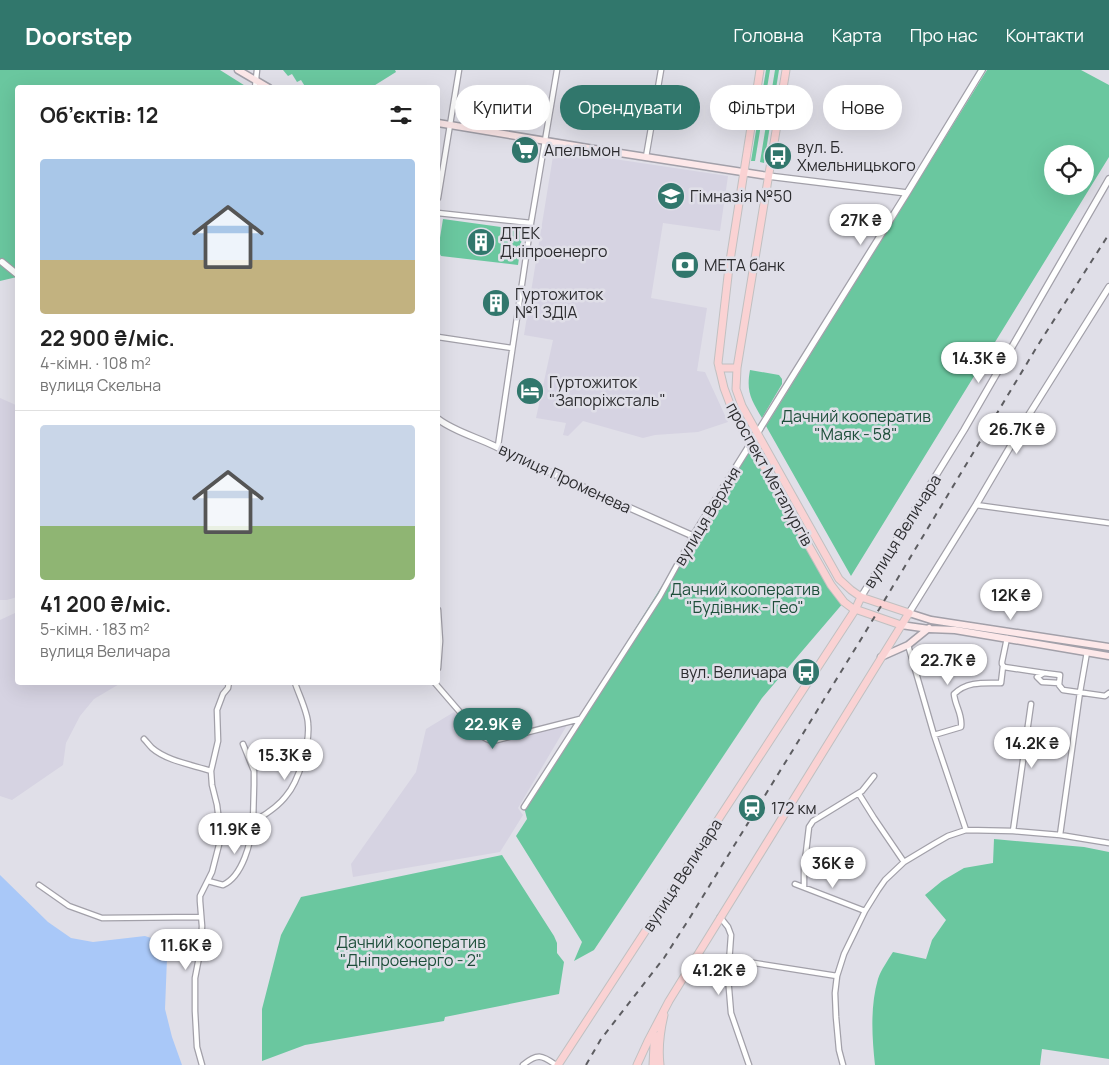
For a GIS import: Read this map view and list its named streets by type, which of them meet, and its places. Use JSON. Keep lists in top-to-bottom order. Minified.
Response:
{"streets":{"main road":["проспект Металургів","вулиця Величара"],"street":["вулиця Променева","вулиця Верхня"]},"crossings":[["проспект Металургів","вулиця Верхня"],["проспект Металургів","вулиця Величара"],["вулиця Променева","вулиця Верхня"]],"parks":["Дачний кооператив \"Маяк - 58\"","Дачний кооператив \"Будівник - Гео\"","Дачний кооператив \"Дніпроенерго - 2\""],"places":{"supermarket":["Апельмон"],"bus stop":["вул. Б. Хмельницького","вул. Величара"],"school or university":["Гімназія №50"],"building":["ДТЕК Дніпроенерго","Гуртожиток №1 ЗДІА"],"bank":["МЕТА банк"],"hotel":["Гуртожиток \"Запоріжсталь\""],"station":["172 км"]},"page":{"header":"Doorstep","nav":["Головна","Карта","Про нас","Контакти"],"chip":["Купити","Орендувати","Фільтри","Нове"],"heading":"Об’єктів: 12","list":[{"name":"22 900 ₴/міс.","note":"4-кімн. · 108 m² · вулиця Скельна"},{"name":"41 200 ₴/міс.","note":"5-кімн. · 183 m² · вулиця Величара"}],"price":["27K ₴","14.3K ₴","26.7K ₴","12K ₴","22.7K ₴","22.9K ₴","14.2K ₴","15.3K ₴","11.9K ₴","36K ₴","11.6K ₴","41.2K ₴"]}}
